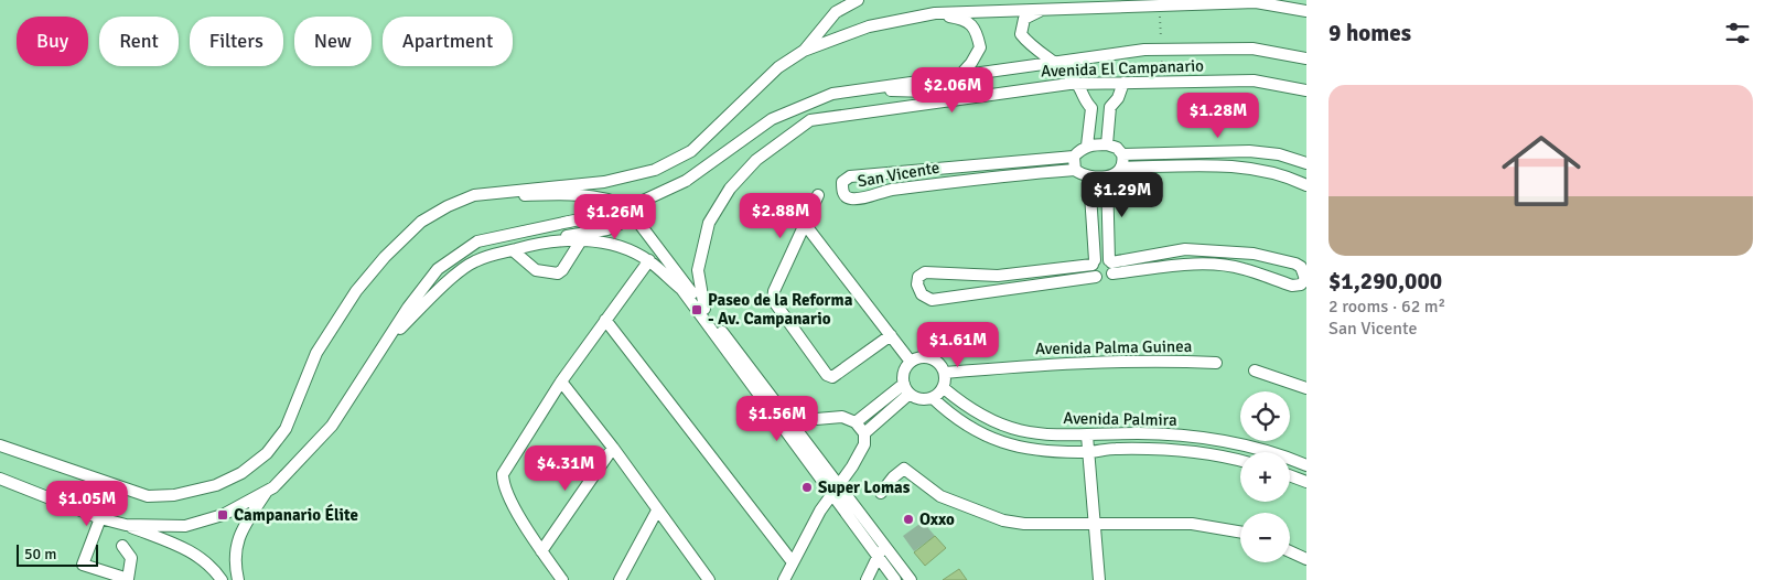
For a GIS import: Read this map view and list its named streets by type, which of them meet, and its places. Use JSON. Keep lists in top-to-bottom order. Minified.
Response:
{"streets":{"street":["Avenida El Campanario","San Vicente","Avenida Palma Guinea","Avenida Palmira"]},"crossings":[["Avenida Palma Guinea","Avenida Palmira"]],"places":{"transit":["Paseo de la Reforma - Av. Campanario","Campanario Élite"],"other":["Super Lomas","Oxxo"]},"scale_bar":"50 m","page":{"heading":"9 homes","chip":["Buy","Rent","Filters","New","Apartment"],"list":[{"name":"$1,290,000","note":"2 rooms · 62 m² · San Vicente"}],"price":["$2.06M","$1.28M","$1.29M","$2.88M","$1.26M","$1.61M","$1.56M","$4.31M","$1.05M"],"map_buttons":["+","−"],"scale":"50 m"}}
